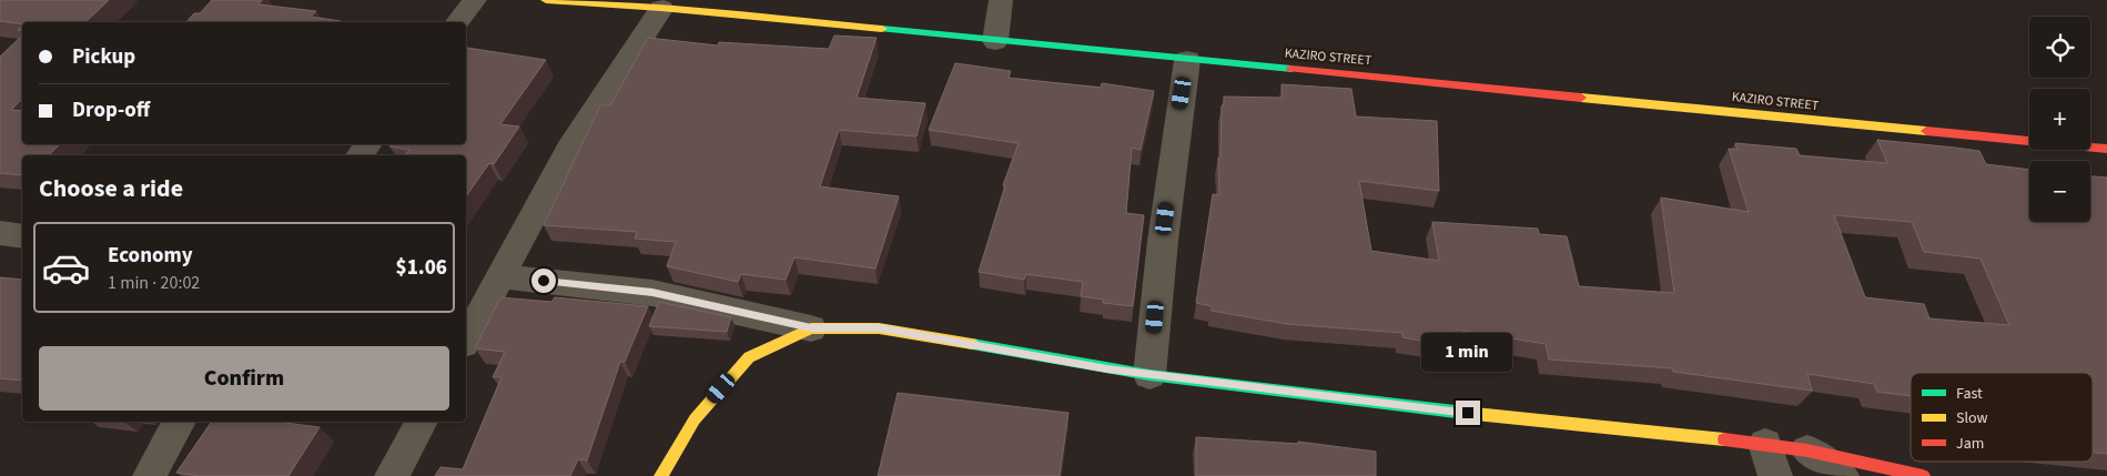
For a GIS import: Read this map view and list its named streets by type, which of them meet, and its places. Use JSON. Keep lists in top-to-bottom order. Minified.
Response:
{"streets":{"street":["KAZIRO STREET"]},"legend":["Fast","Slow","Jam"],"page":{"map_buttons":["+","−"],"banner":["Pickup","Drop-off"],"heading":"Choose a ride","list":[{"name":"Economy","note":"1 min · 20:02","value":"$1.06"}],"bubble":"1 min","buttons":"Confirm"}}
